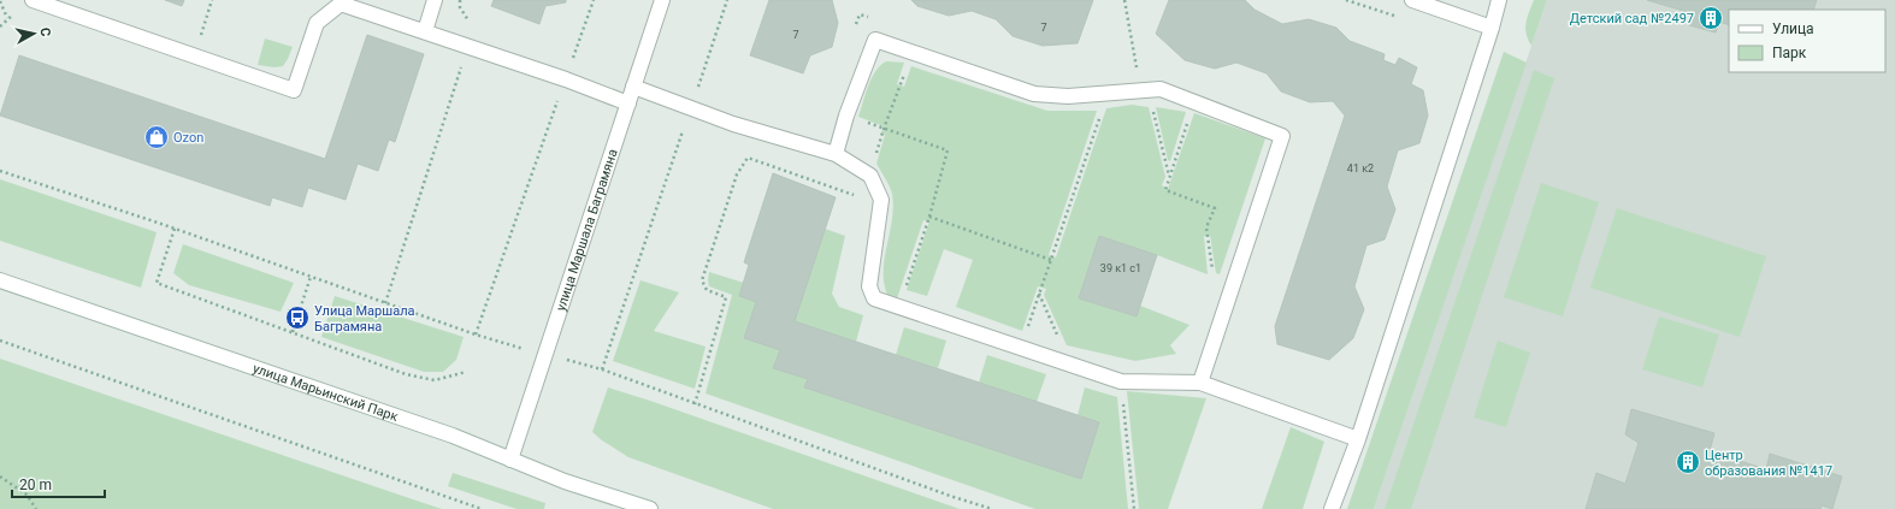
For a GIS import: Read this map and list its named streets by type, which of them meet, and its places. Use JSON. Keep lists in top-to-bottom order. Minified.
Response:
{"streets":{"main road":["улица Маршала Баграмяна","улица Марьинский Парк"]},"crossings":[["улица Маршала Баграмяна","улица Марьинский Парк"]],"places":{"building":["Детский сад №2497","Центр образования №1417"],"shop":["Ozon"],"bus stop":["Улица Маршала Баграмяна"]},"house_numbers":["7","7","41 к2","39 к1 с1"],"legend":["Улица","Парк"],"scale_bar":"20 m","north":"right"}
